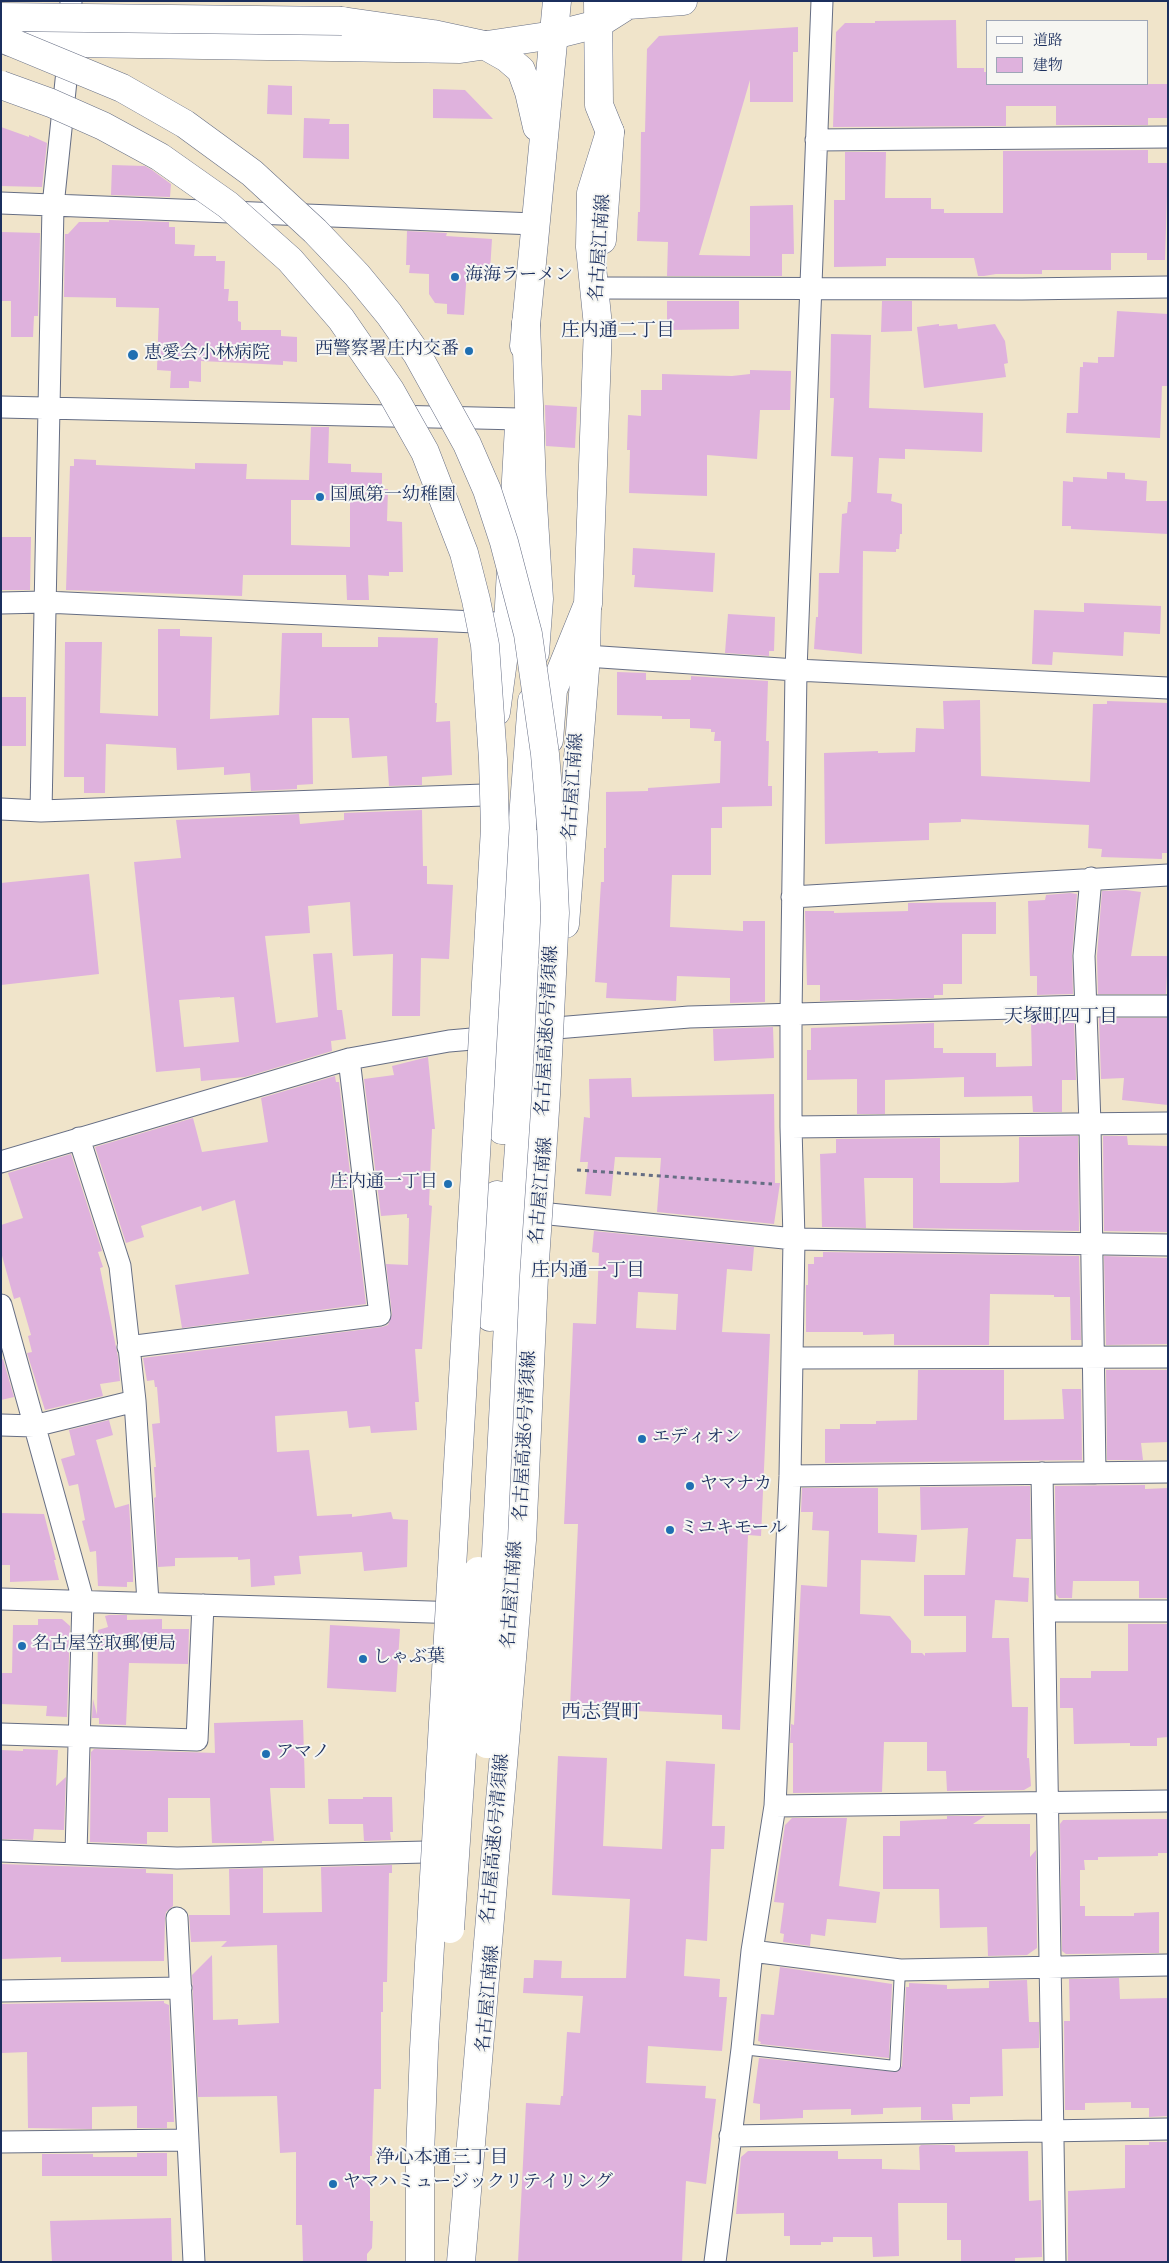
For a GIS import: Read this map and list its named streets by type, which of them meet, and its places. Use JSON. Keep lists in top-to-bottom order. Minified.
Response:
{"streets":{"main road":["名古屋江南線","名古屋高速6号清須線"]},"districts":["庄内通二丁目","天塚町四丁目","庄内通一丁目","西志賀町","浄心本通三丁目"],"places":["海海ラーメン","西警察署庄内交番","恵愛会小林病院","国風第一幼稚園","庄内通一丁目","エディオン","ヤマナカ","ミユキモール","名古屋笠取郵便局","しゃぶ葉","アマノ","ヤマハミュージックリテイリング"],"legend":["道路","建物"]}
